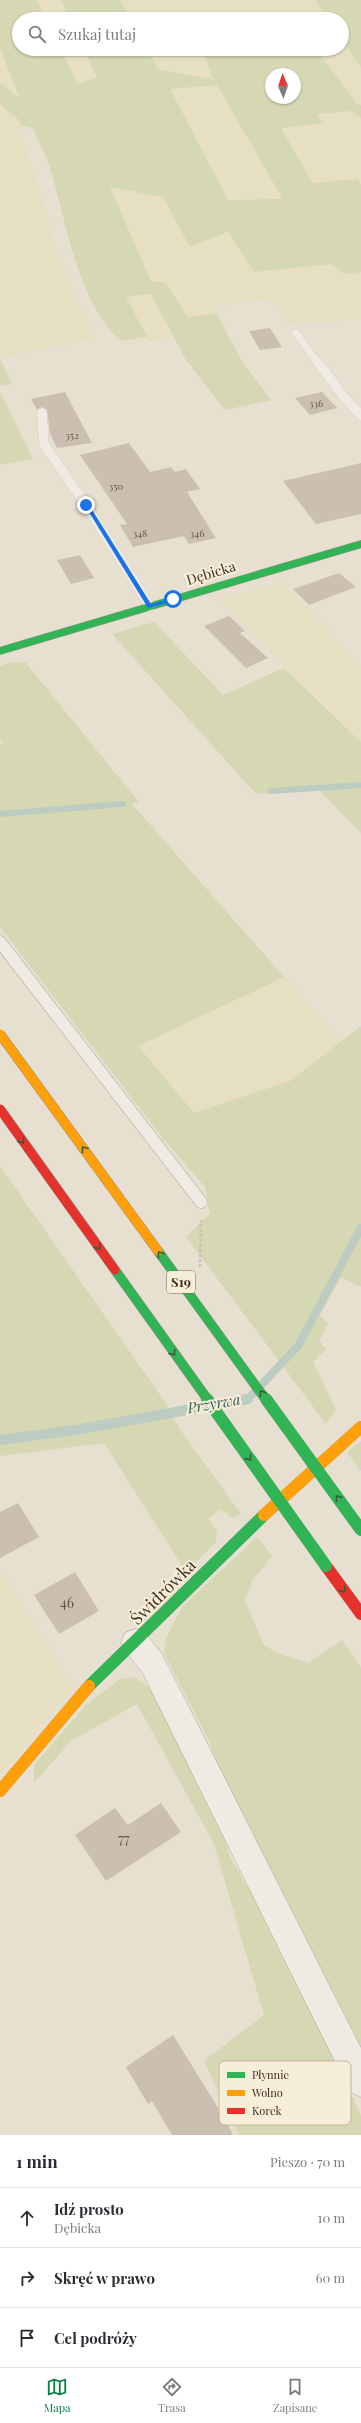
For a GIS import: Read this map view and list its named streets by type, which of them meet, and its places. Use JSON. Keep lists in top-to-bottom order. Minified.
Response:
{"streets":{"main road":["Dębicka","S19","Świdrówka"]},"water":["Przyrwa"],"house_numbers":["336","352","350","348","346","46","77"],"legend":["Płynnie","Wolno","Korek"],"north":"top","page":{"search":"Szukaj tutaj","heading":["1 min","Pieszo · 70 m"],"list":[["Idź prosto","Dębicka","10 m"],["Skręć w prawo","60 m"],"Cel podróży"],"nav":["Mapa","Trasa","Zapisane"]}}
